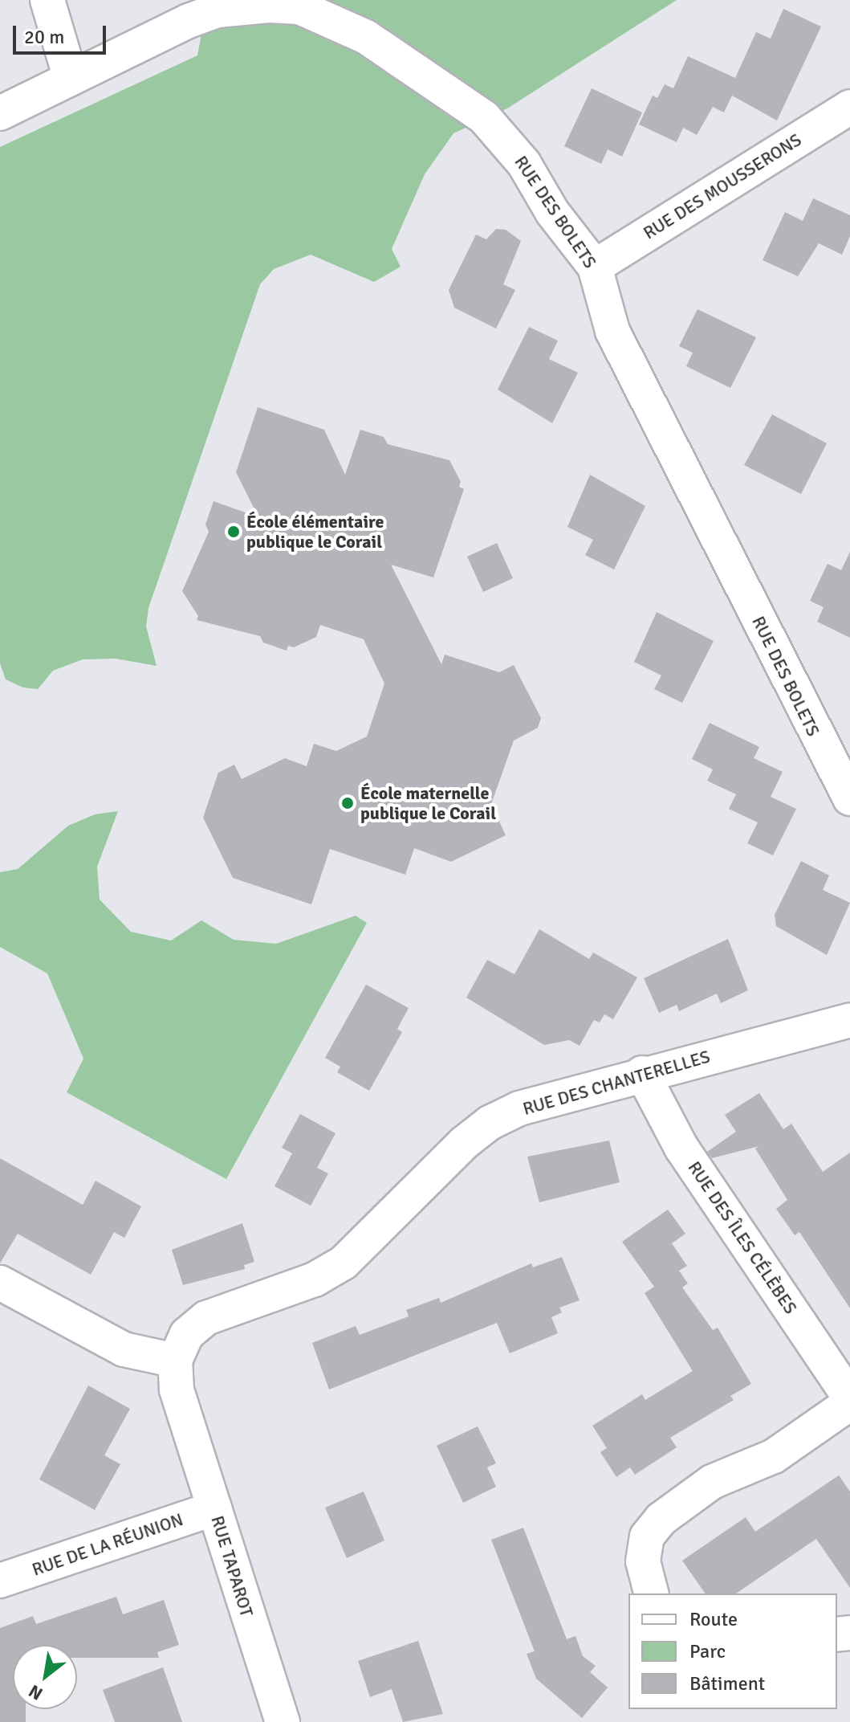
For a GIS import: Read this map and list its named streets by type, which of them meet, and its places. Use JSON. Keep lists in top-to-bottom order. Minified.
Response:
{"streets":{"street":["RUE DES MOUSSERONS","RUE DES BOLETS","RUE DES CHANTERELLES","RUE DES ÎLES CÉLÈBES","RUE DE LA RÉUNION","RUE TAPAROT"]},"crossings":[["RUE DES MOUSSERONS","RUE DES BOLETS"],["RUE DES CHANTERELLES","RUE DES ÎLES CÉLÈBES"],["RUE DES CHANTERELLES","RUE TAPAROT"],["RUE DE LA RÉUNION","RUE TAPAROT"]],"places":["École élémentaire publique le Corail","École maternelle publique le Corail"],"legend":["Route","Parc","Bâtiment"],"scale_bar":"20 m","north":"bottom left"}
